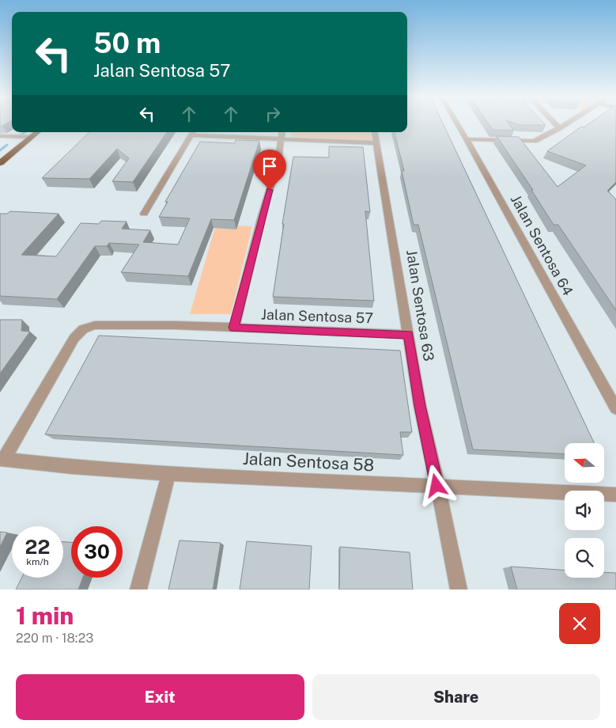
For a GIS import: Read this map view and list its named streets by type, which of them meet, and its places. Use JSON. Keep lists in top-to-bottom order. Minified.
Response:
{"streets":{"street":["Jalan Sentosa 64","Jalan Sentosa 63","Jalan Sentosa 57","Jalan Sentosa 58"]},"crossings":[["Jalan Sentosa 63","Jalan Sentosa 57"],["Jalan Sentosa 63","Jalan Sentosa 58"],["Jalan Sentosa 57","Jalan Sentosa 58"]],"north":"left","page":{"turn":["50 m","Jalan Sentosa 57"],"speed":"22 km/h","limit":"30","heading":["1 min","220 m · 18:23"],"buttons":["Exit","Share"]}}
